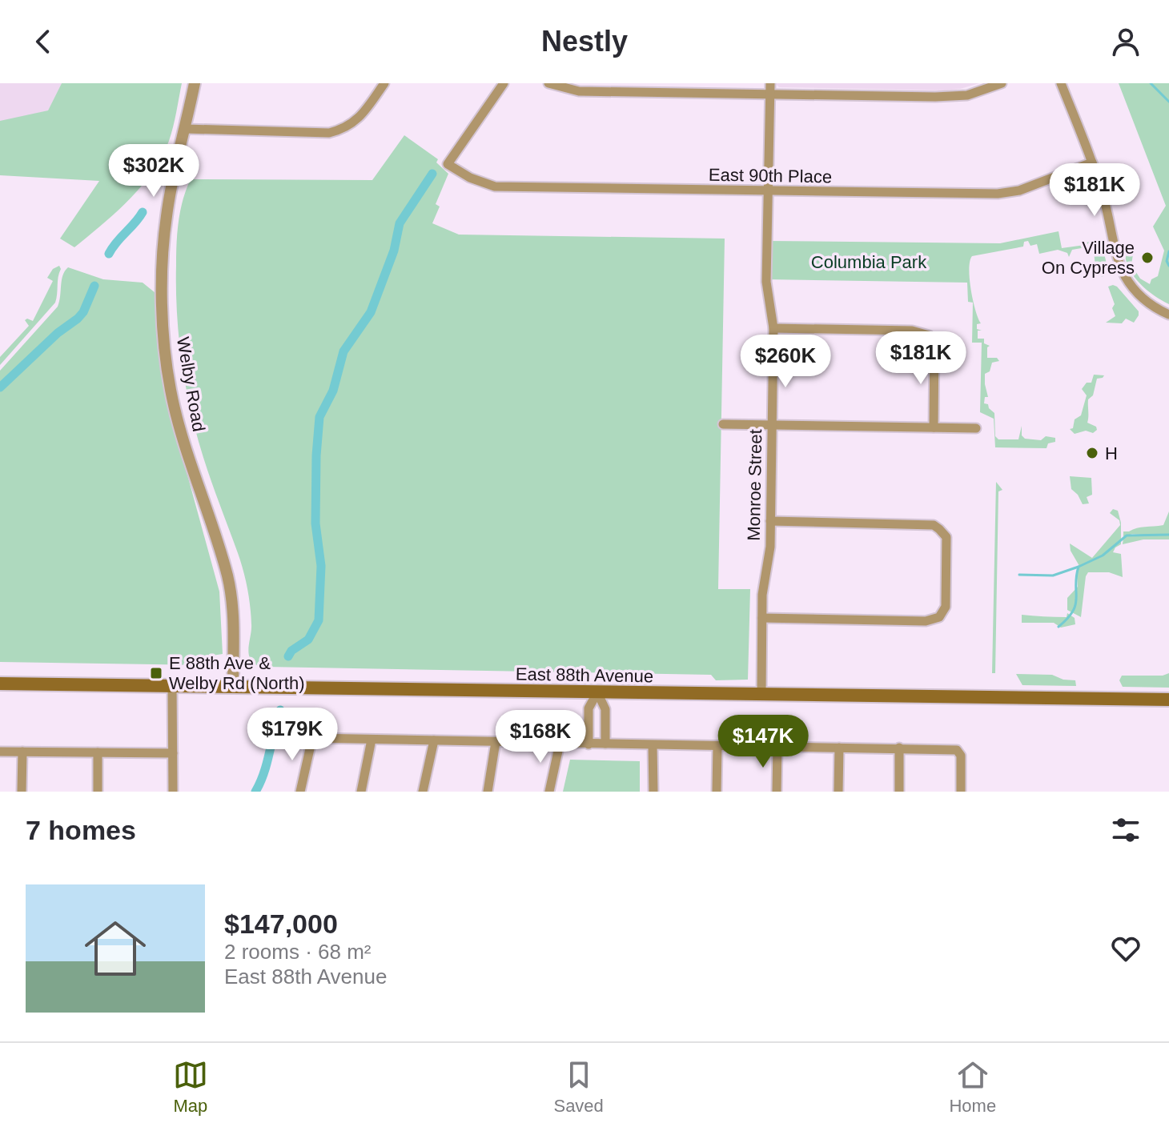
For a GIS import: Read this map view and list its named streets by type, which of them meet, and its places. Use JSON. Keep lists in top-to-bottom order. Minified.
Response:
{"streets":{"main road":["East 88th Avenue"],"street":["East 90th Place","Welby Road","Monroe Street"]},"crossings":[["East 90th Place","Monroe Street"],["Welby Road","East 88th Avenue"],["Monroe Street","East 88th Avenue"]],"parks":["Columbia Park"],"places":{"other":["Village On Cypress","H"],"transit":["E 88th Ave & Welby Rd (North)"]},"page":{"header":"Nestly","price":["$302K","$181K","$181K","$260K","$179K","$168K","$147K"],"heading":"7 homes","list":[{"name":"$147,000","note":"2 rooms · 68 m² · East 88th Avenue"}],"tabs":["Map","Saved","Home"]}}
